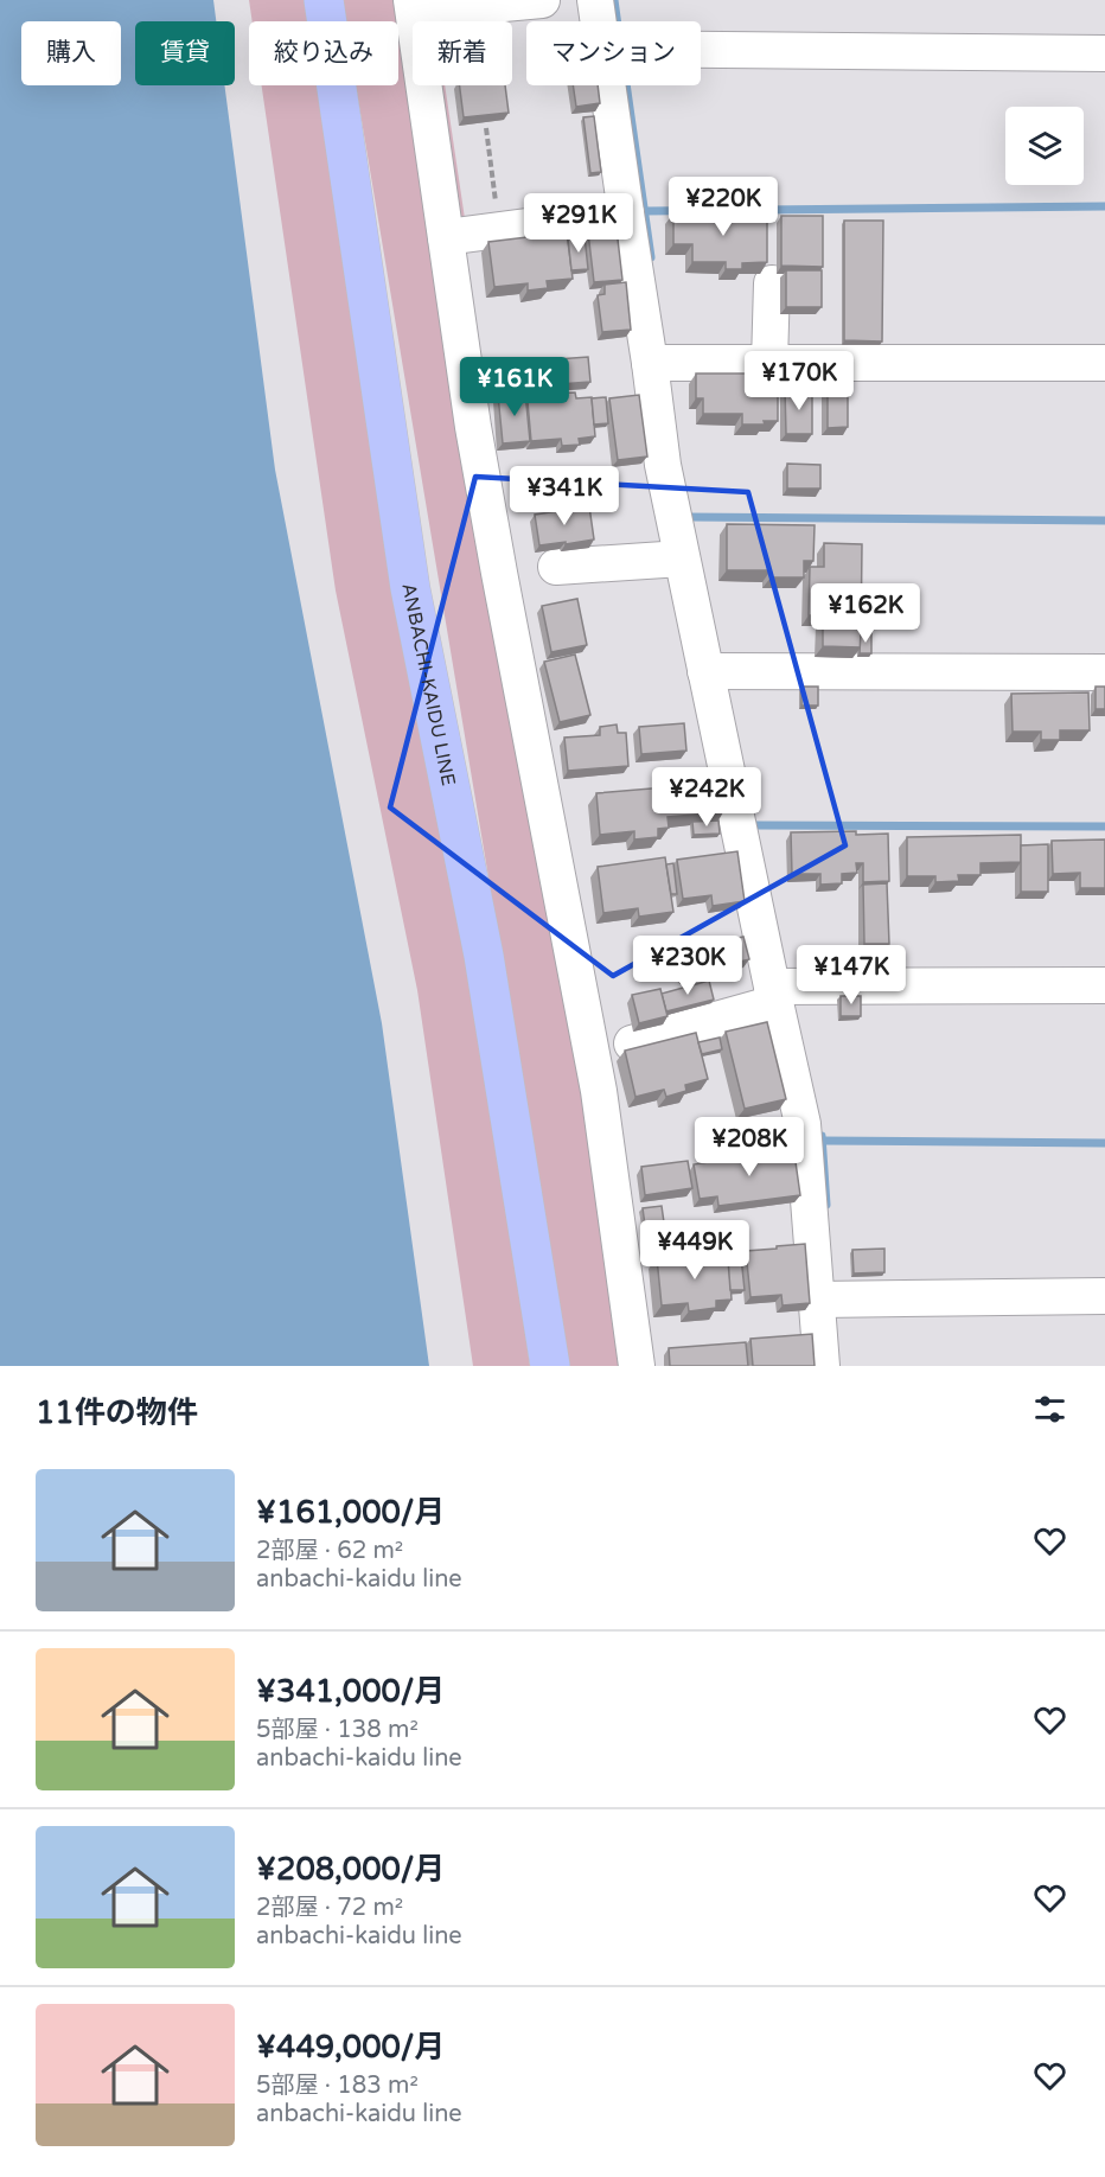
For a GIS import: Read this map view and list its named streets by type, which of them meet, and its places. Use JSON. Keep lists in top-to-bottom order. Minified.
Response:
{"streets":{"main road":["ANBACHI-KAIDU LINE"]},"page":{"chip":["購入","賃貸","絞り込み","新着","マンション"],"price":["¥220K","¥291K","¥170K","¥161K","¥341K","¥162K","¥242K","¥230K","¥147K","¥208K","¥449K"],"heading":"11件の物件","list":[{"name":"¥161,000/月","note":"2部屋 · 62 m² · anbachi-kaidu line"},{"name":"¥341,000/月","note":"5部屋 · 138 m² · anbachi-kaidu line"},{"name":"¥208,000/月","note":"2部屋 · 72 m² · anbachi-kaidu line"},{"name":"¥449,000/月","note":"5部屋 · 183 m² · anbachi-kaidu line"}]}}
